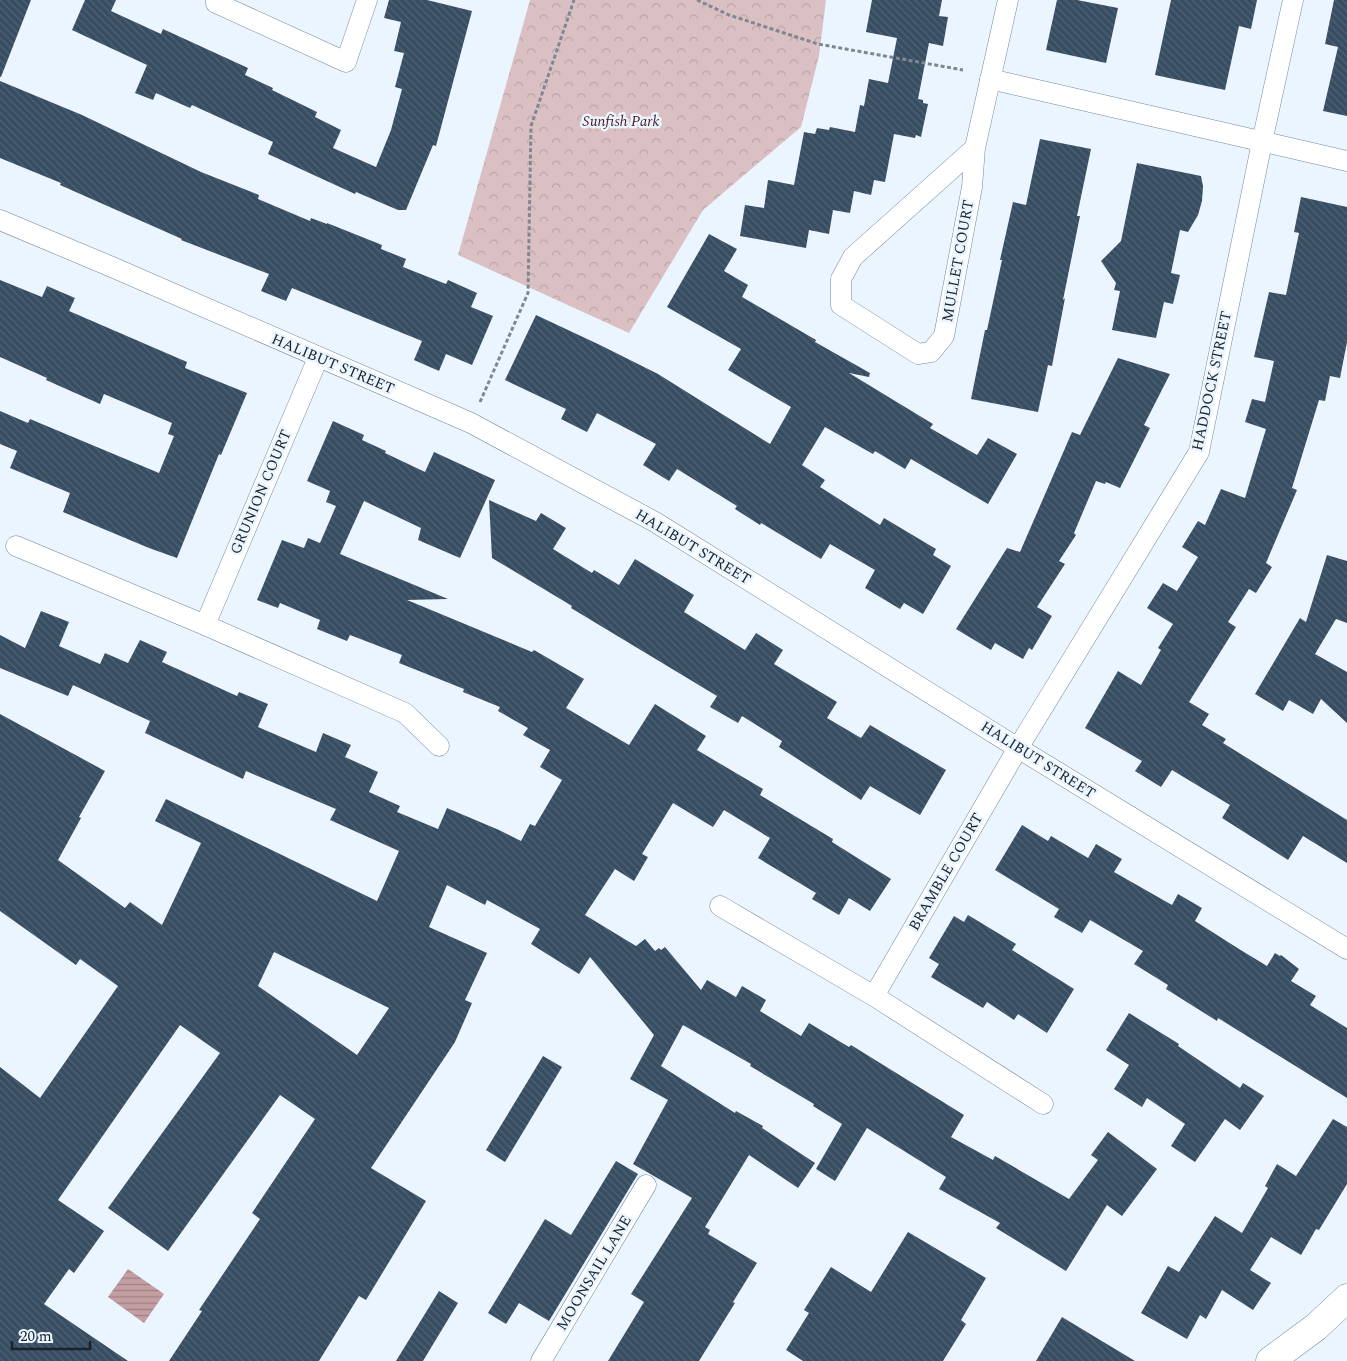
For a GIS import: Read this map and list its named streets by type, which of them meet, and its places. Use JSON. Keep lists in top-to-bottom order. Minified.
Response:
{"streets":{"street":["MULLET COURT","HALIBUT STREET","HADDOCK STREET","GRUNION COURT","BRAMBLE COURT","MOONSAIL LANE"]},"crossings":[["HALIBUT STREET","HADDOCK STREET"],["HALIBUT STREET","GRUNION COURT"],["HALIBUT STREET","BRAMBLE COURT"],["HADDOCK STREET","BRAMBLE COURT"]],"parks":["Sunfish Park"],"scale_bar":"20 m"}
